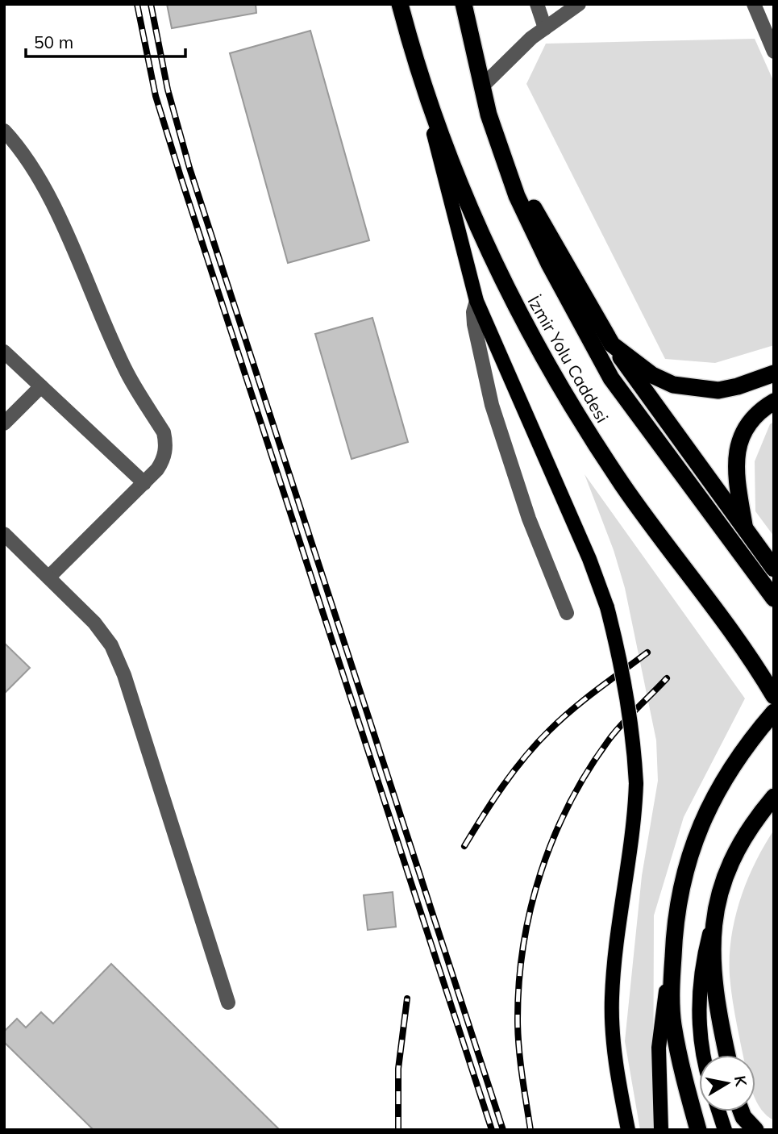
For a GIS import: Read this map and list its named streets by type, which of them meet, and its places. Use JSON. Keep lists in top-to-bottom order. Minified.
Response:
{"streets":{"highway":["İzmir Yolu Caddesi"]},"scale_bar":"50 m","north":"right"}
